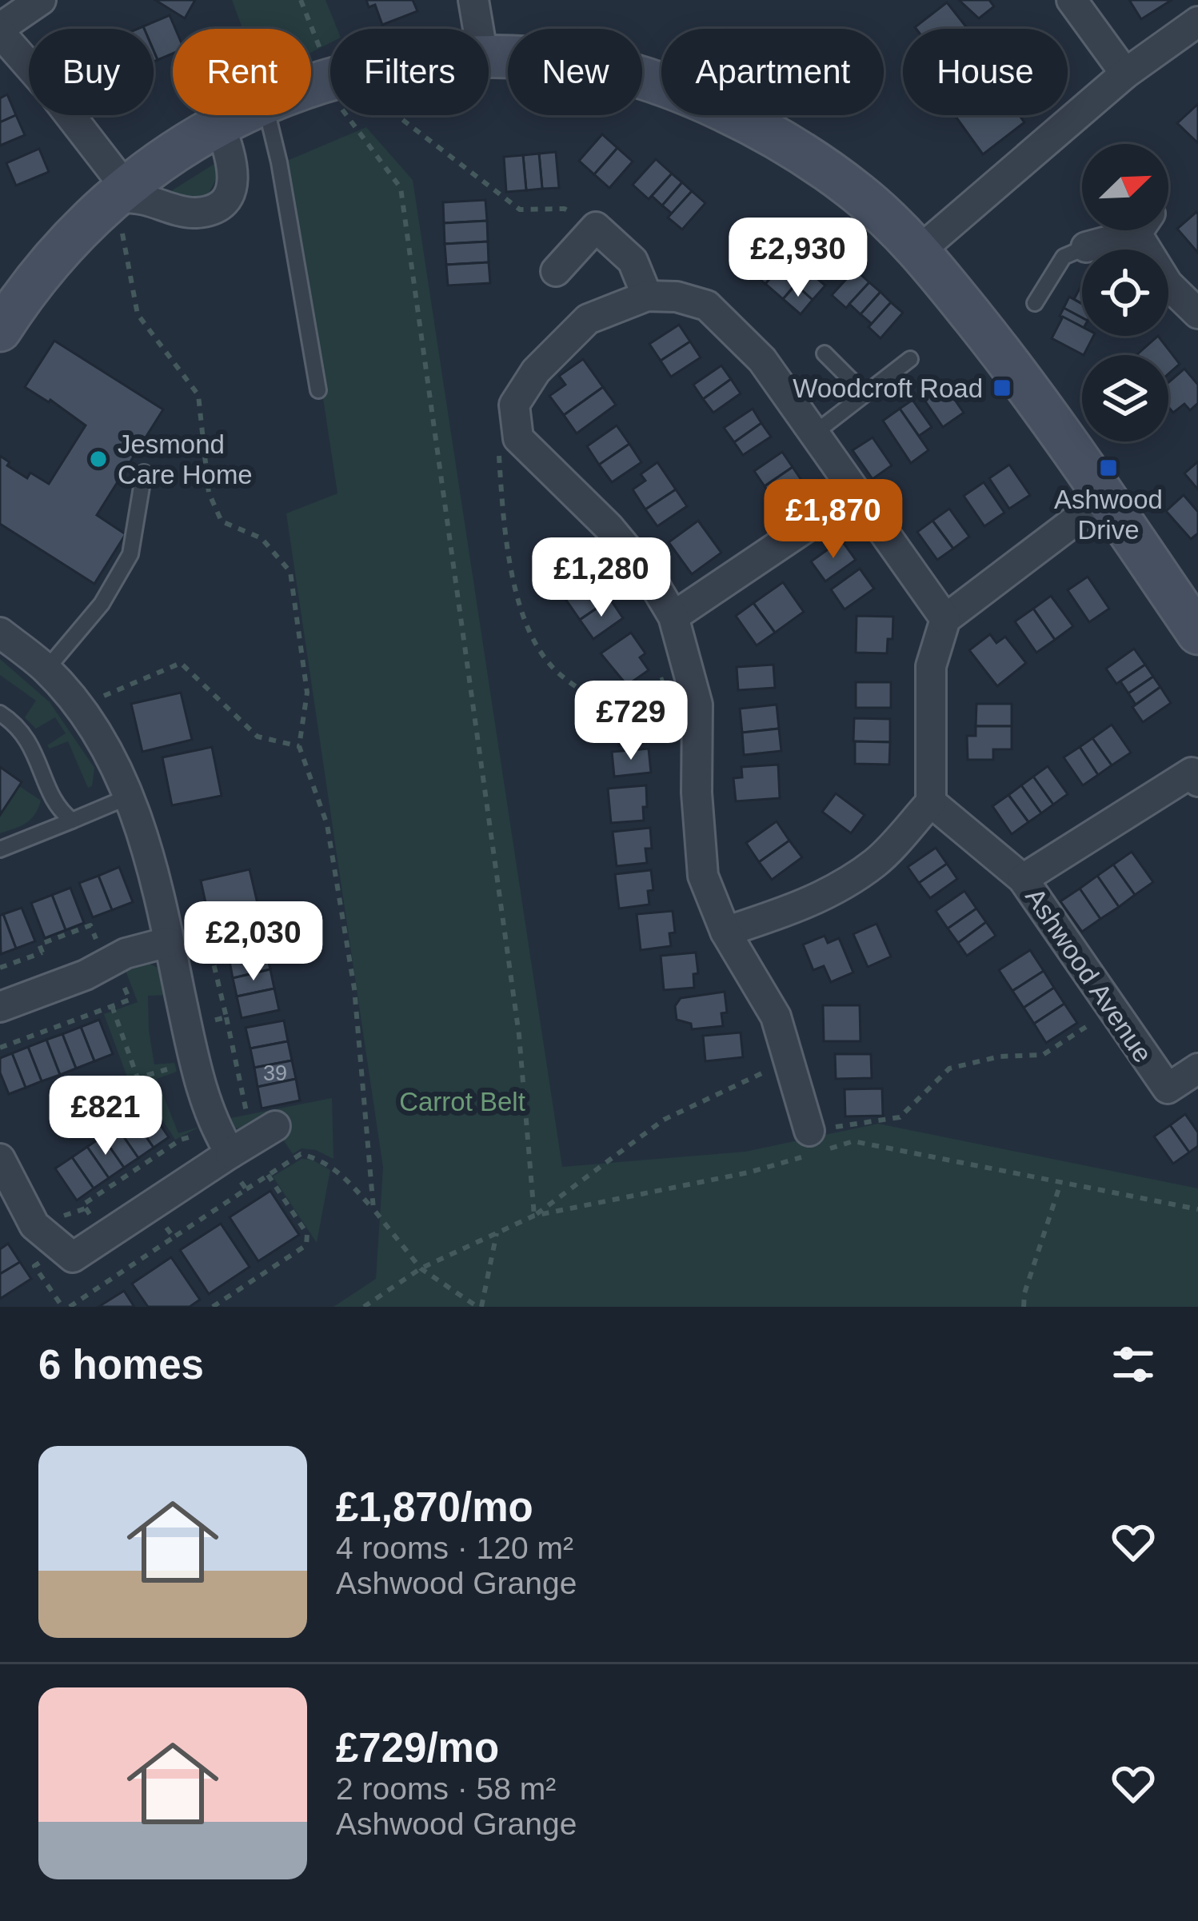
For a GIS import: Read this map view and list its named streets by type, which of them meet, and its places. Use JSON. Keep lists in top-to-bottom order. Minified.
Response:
{"streets":{"street":["Ashwood Avenue"]},"parks":["Carrot Belt"],"places":{"transit":["Woodcroft Road","Ashwood Drive"],"other":["Jesmond Care Home"]},"house_numbers":["39"],"north":"top right","page":{"chip":["Buy","Rent","Filters","New","Apartment","House"],"price":["£2,930","£1,870","£1,280","£729","£2,030","£821"],"heading":"6 homes","list":[{"name":"£1,870/mo","note":"4 rooms · 120 m² · Ashwood Grange"},{"name":"£729/mo","note":"2 rooms · 58 m² · Ashwood Grange"}]}}
